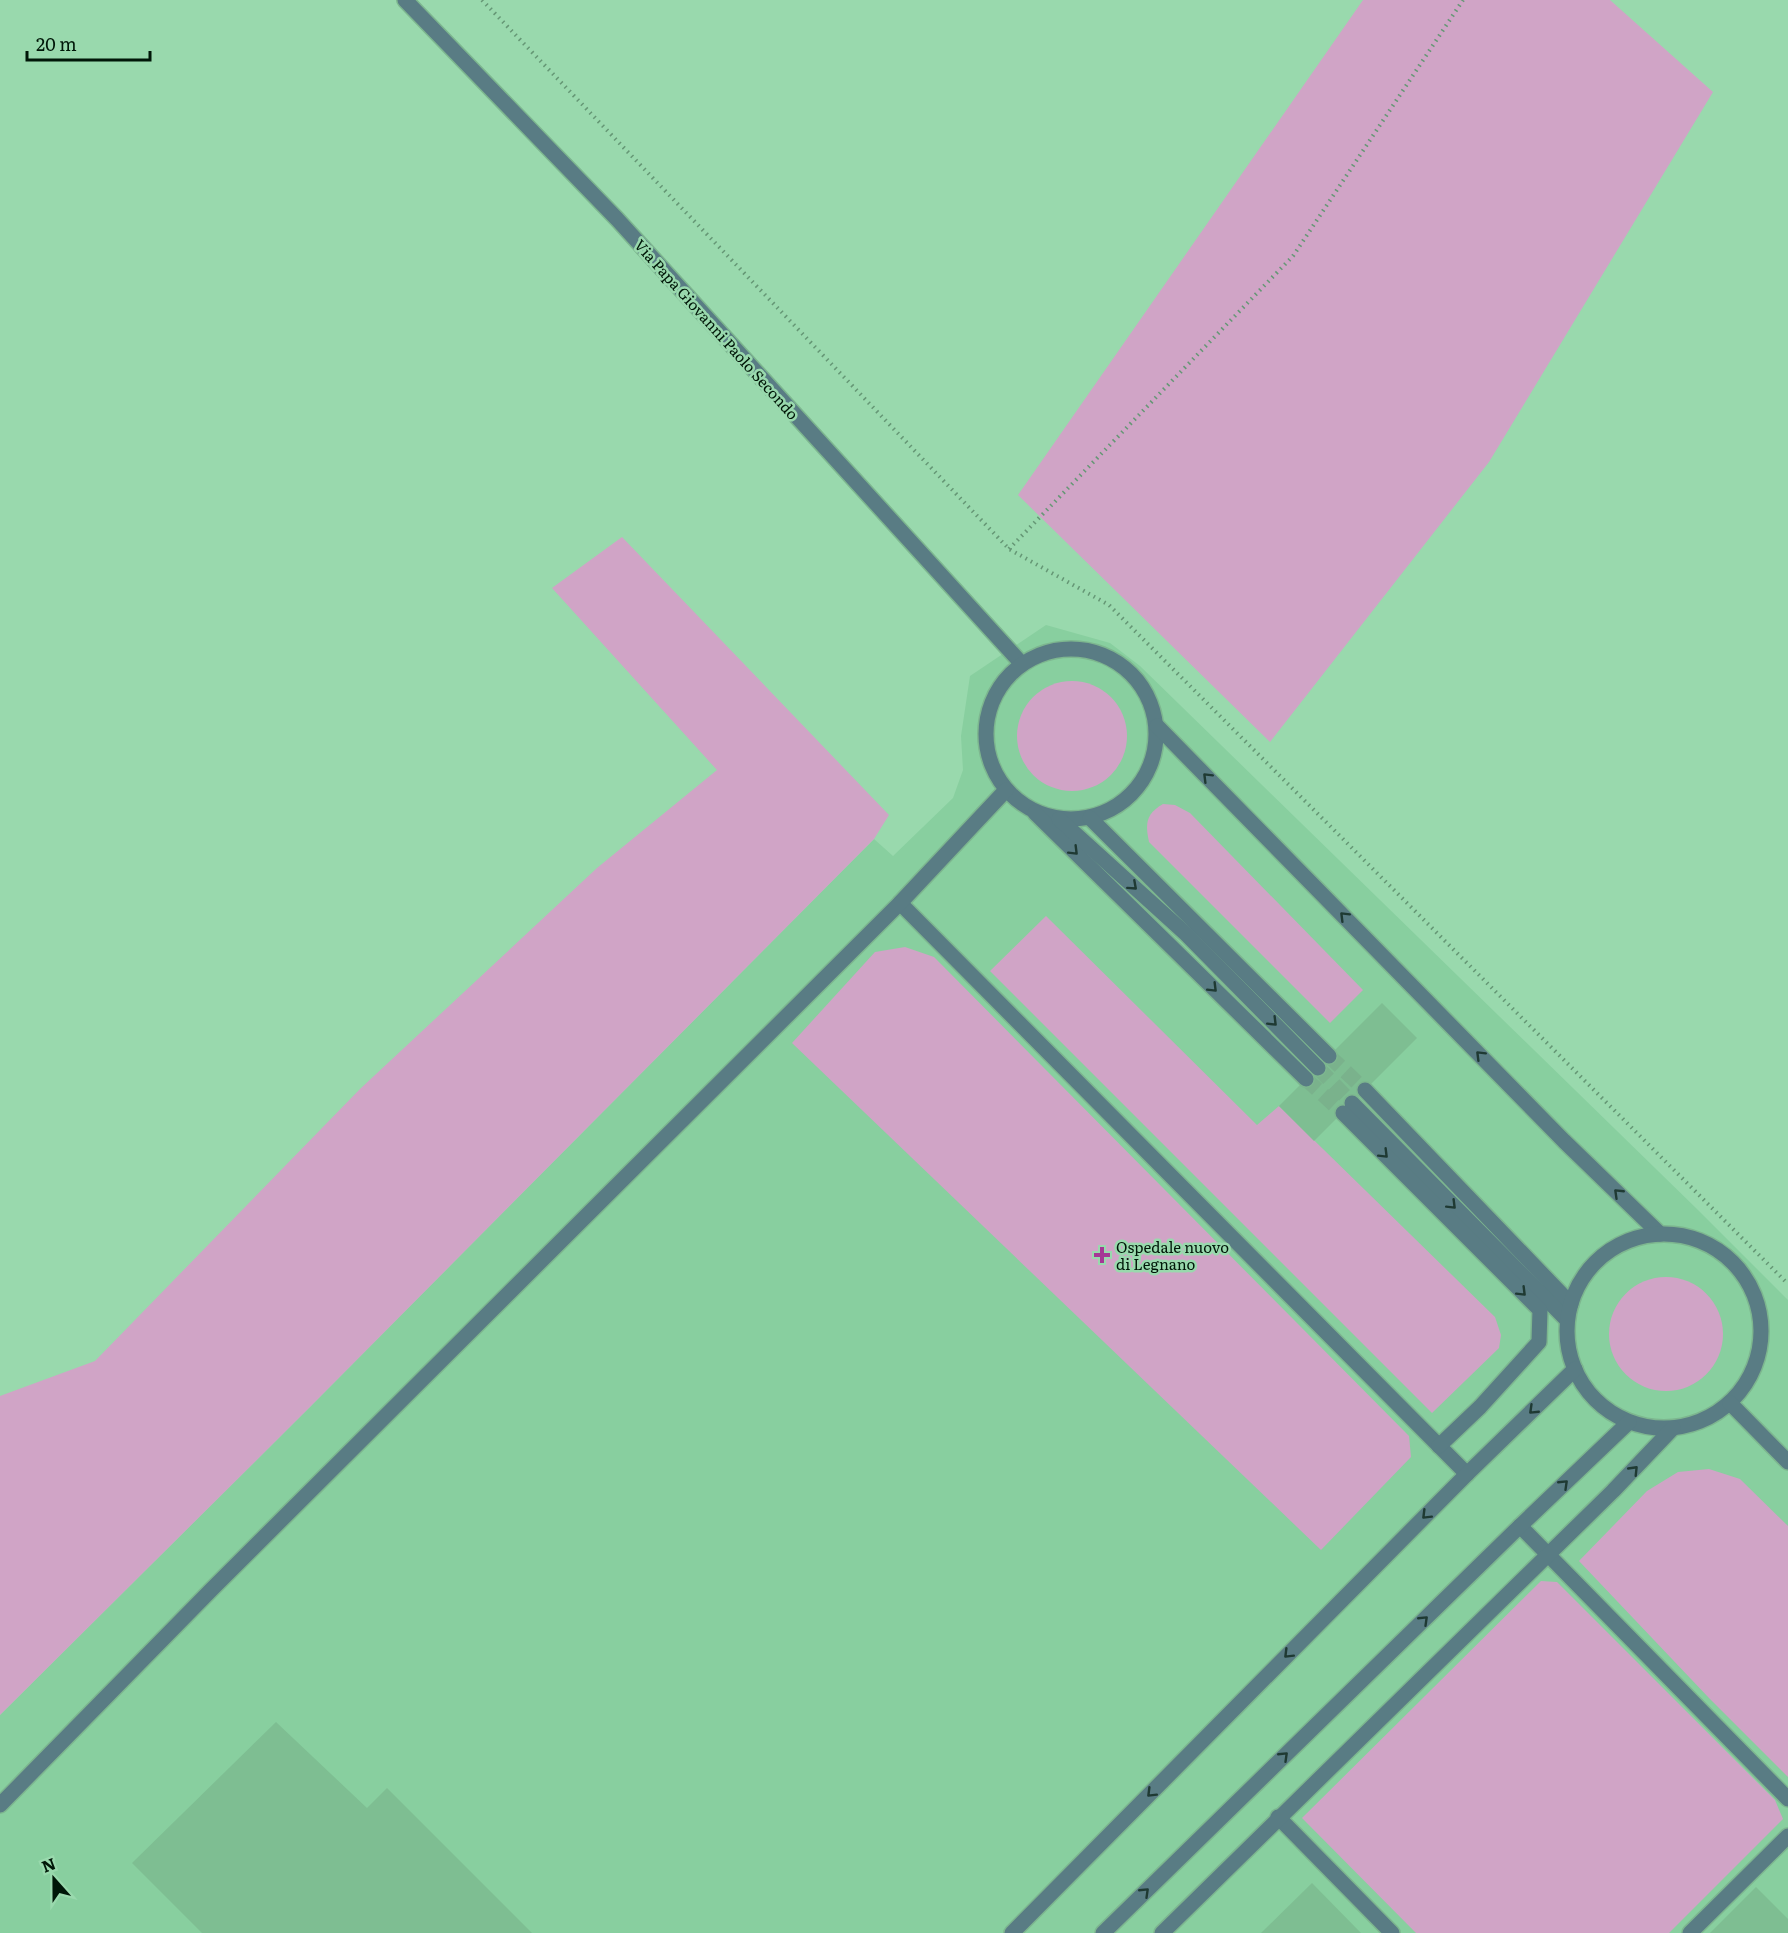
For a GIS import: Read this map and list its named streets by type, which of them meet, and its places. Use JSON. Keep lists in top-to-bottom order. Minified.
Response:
{"streets":{"street":["Via Papa Giovanni Paolo Secondo"]},"places":{"health":["Ospedale nuovo di Legnano"]},"scale_bar":"20 m","north":"top"}
